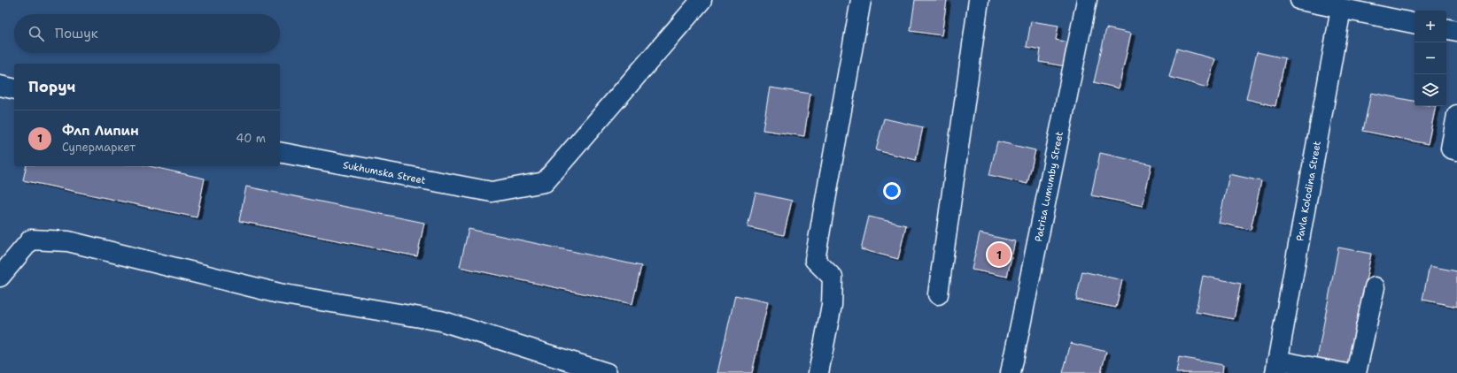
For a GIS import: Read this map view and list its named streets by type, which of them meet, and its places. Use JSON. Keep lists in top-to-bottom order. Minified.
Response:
{"streets":{"street":["Sukhumska Street","Patrisa Lumumby Street","Pavla Kolodina Street"]},"page":{"map_buttons":["+","−"],"search":"Пошук","heading":"Поруч","list":[{"mark":"1","name":"Флп Липин","note":"Супермаркет","value":"40 m"}],"pins":"1"}}
